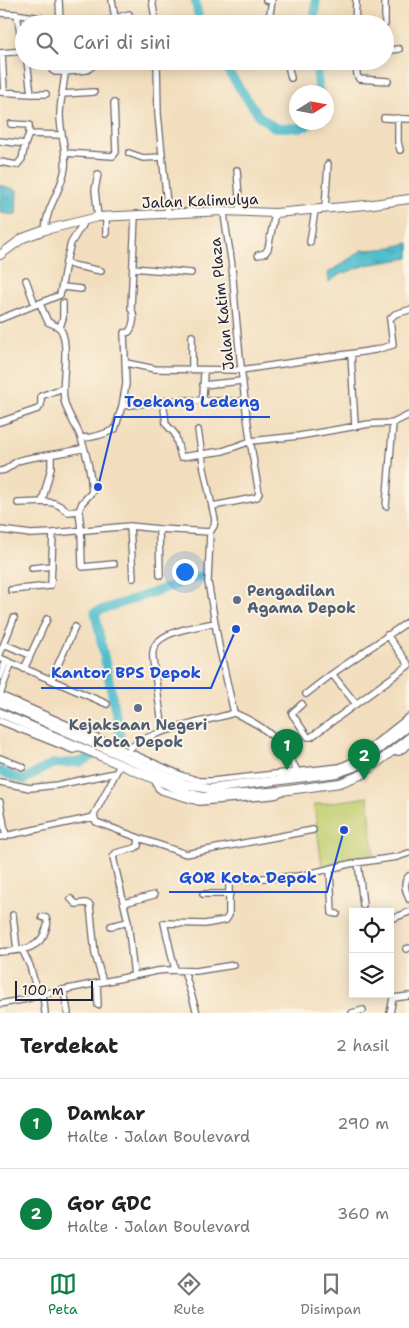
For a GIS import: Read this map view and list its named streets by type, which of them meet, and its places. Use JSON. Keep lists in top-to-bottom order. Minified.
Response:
{"streets":{"main road":["Jalan Kalimulya"],"street":["Jalan Katim Plaza"]},"crossings":[["Jalan Kalimulya","Jalan Katim Plaza"]],"places":["Toekang Ledeng","Pengadilan Agama Depok","Kantor BPS Depok","Kejaksaan Negeri Kota Depok","GOR Kota Depok"],"scale_bar":"100 m","north":"right","page":{"search":"Cari di sini","pins":["1","2"],"scale":"100 m","heading":["Terdekat","2 hasil"],"list":[{"mark":"1","name":"Damkar","note":"Halte · Jalan Boulevard","value":"290 m"},{"mark":"2","name":"Gor GDC","note":"Halte · Jalan Boulevard","value":"360 m"}],"nav":["Peta","Rute","Disimpan"]}}
